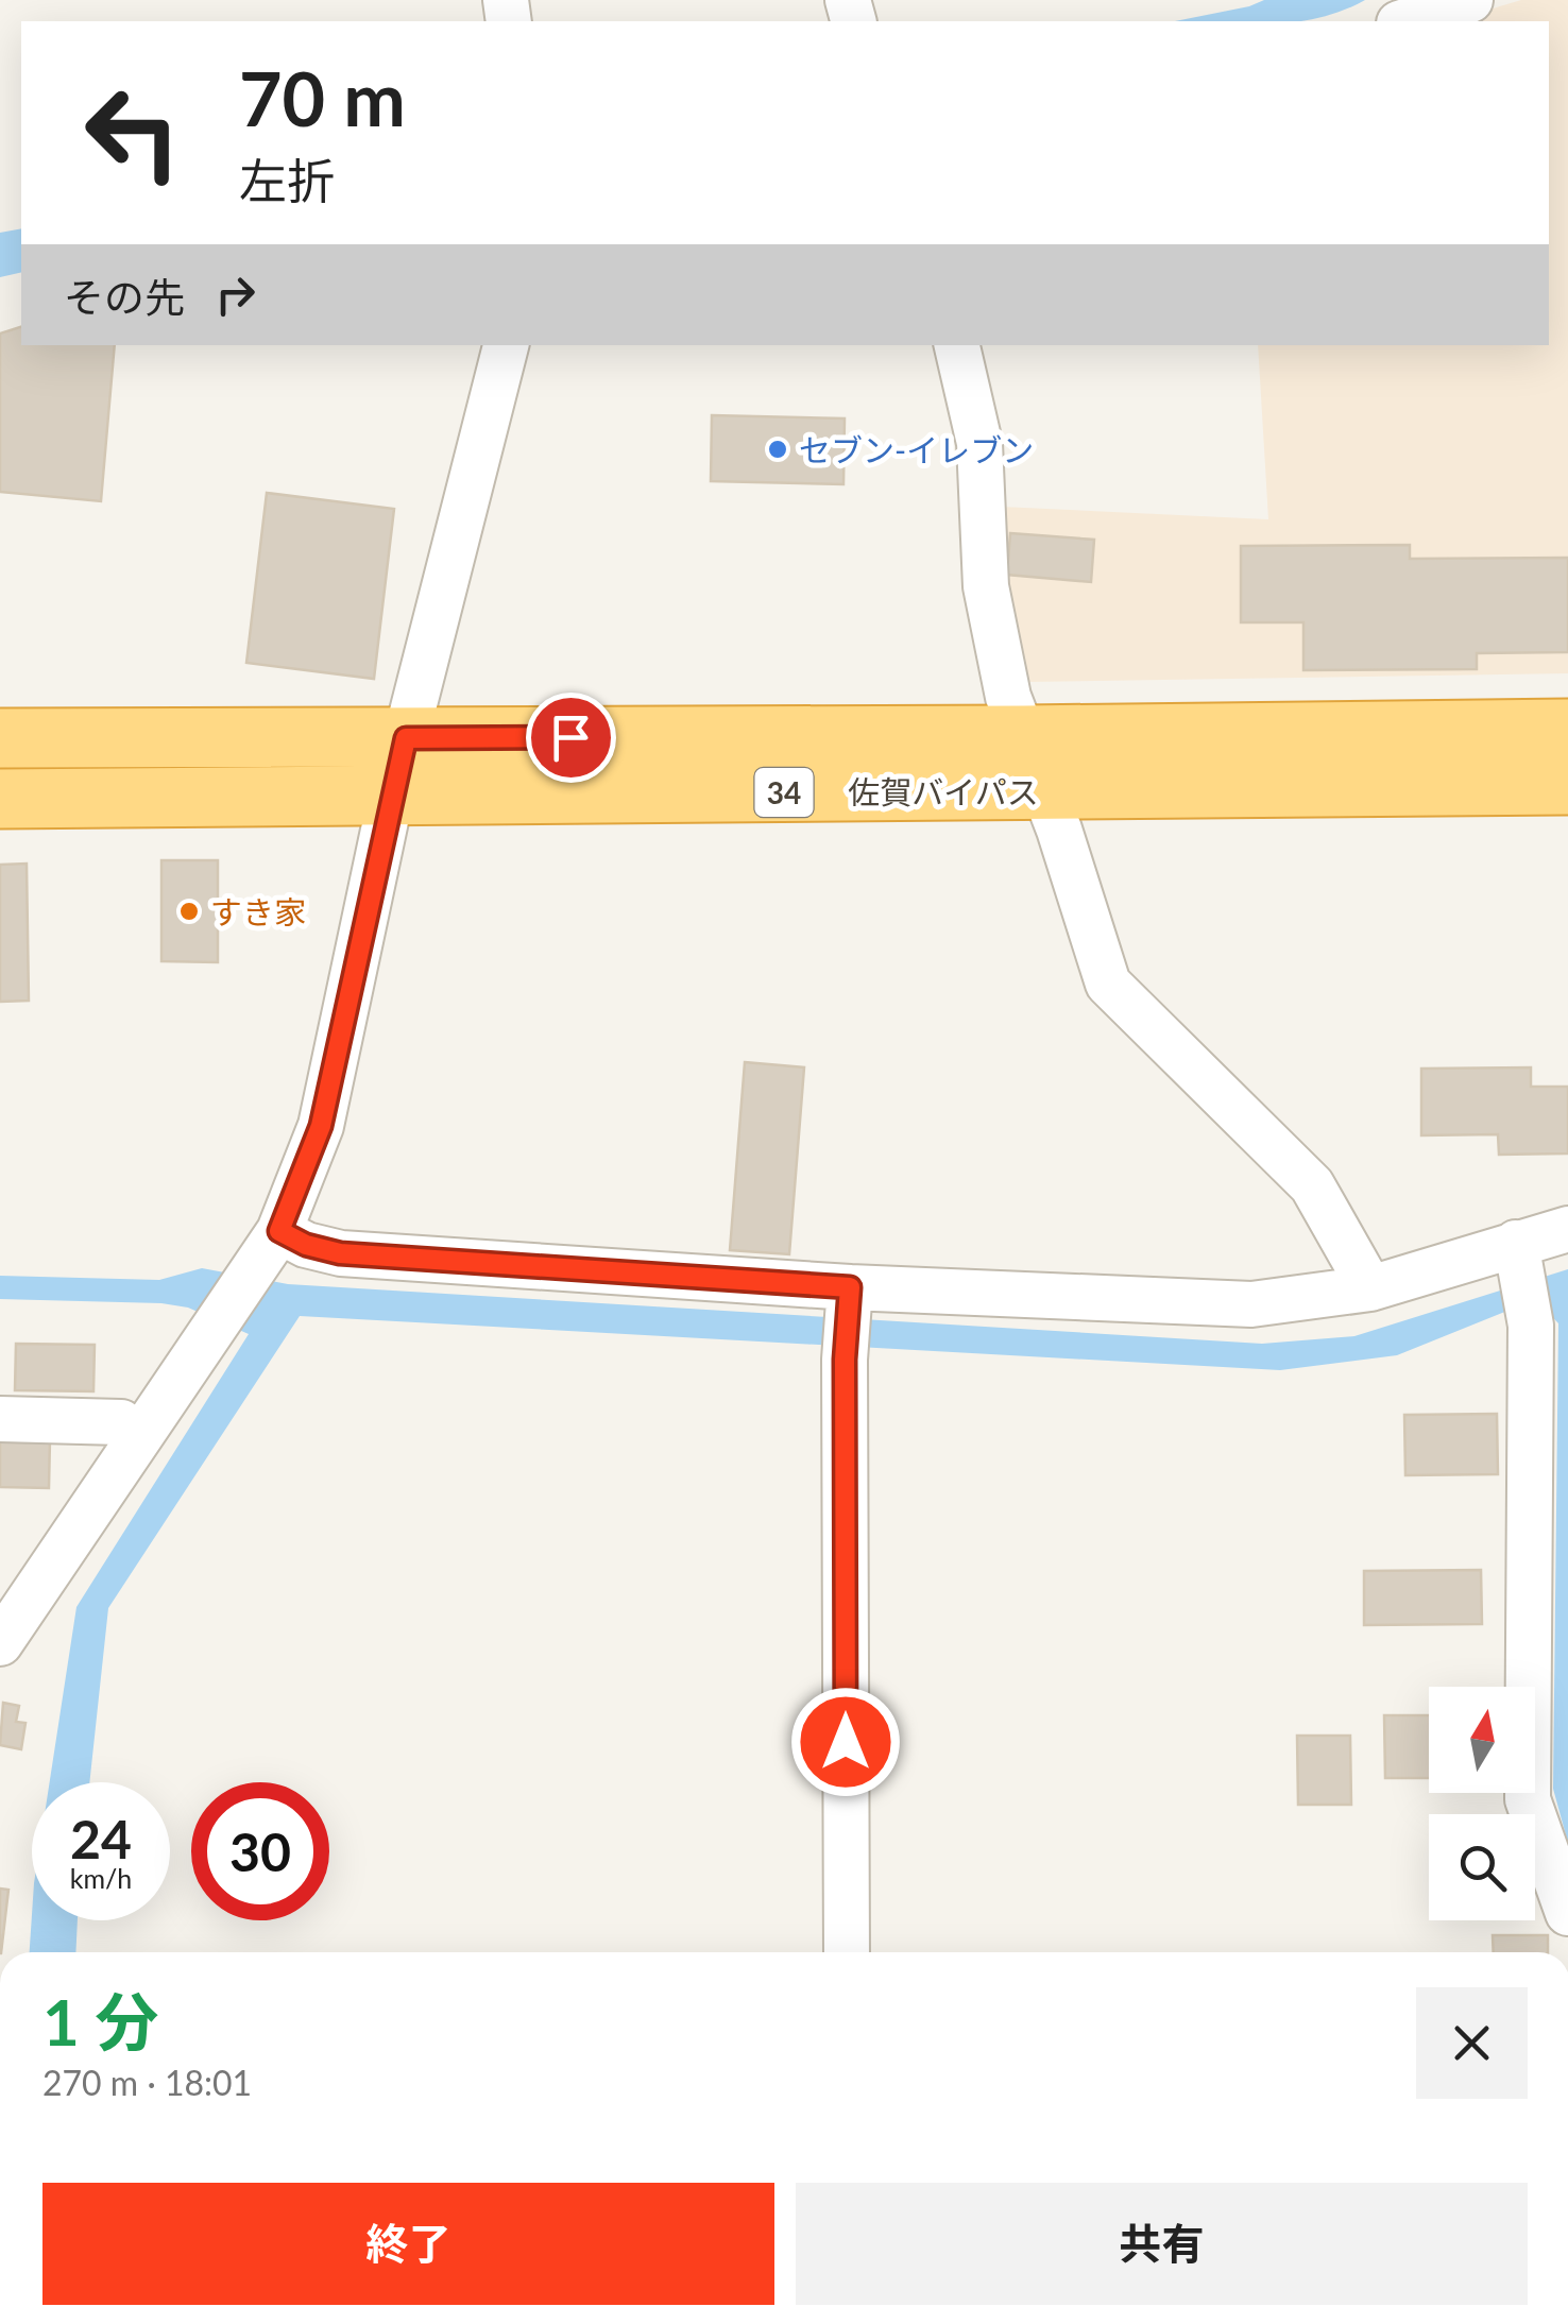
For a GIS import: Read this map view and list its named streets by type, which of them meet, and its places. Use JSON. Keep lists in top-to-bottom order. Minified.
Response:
{"streets":{"highway":["佐賀バイパス","34"]},"places":["セブン-イレブン","すき家"],"north":"top","page":{"turn":["70 m","左折"],"then":"その先","speed":"24 km/h","limit":"30","heading":["1 分","270 m · 18:01"],"buttons":["終了","共有"]}}
